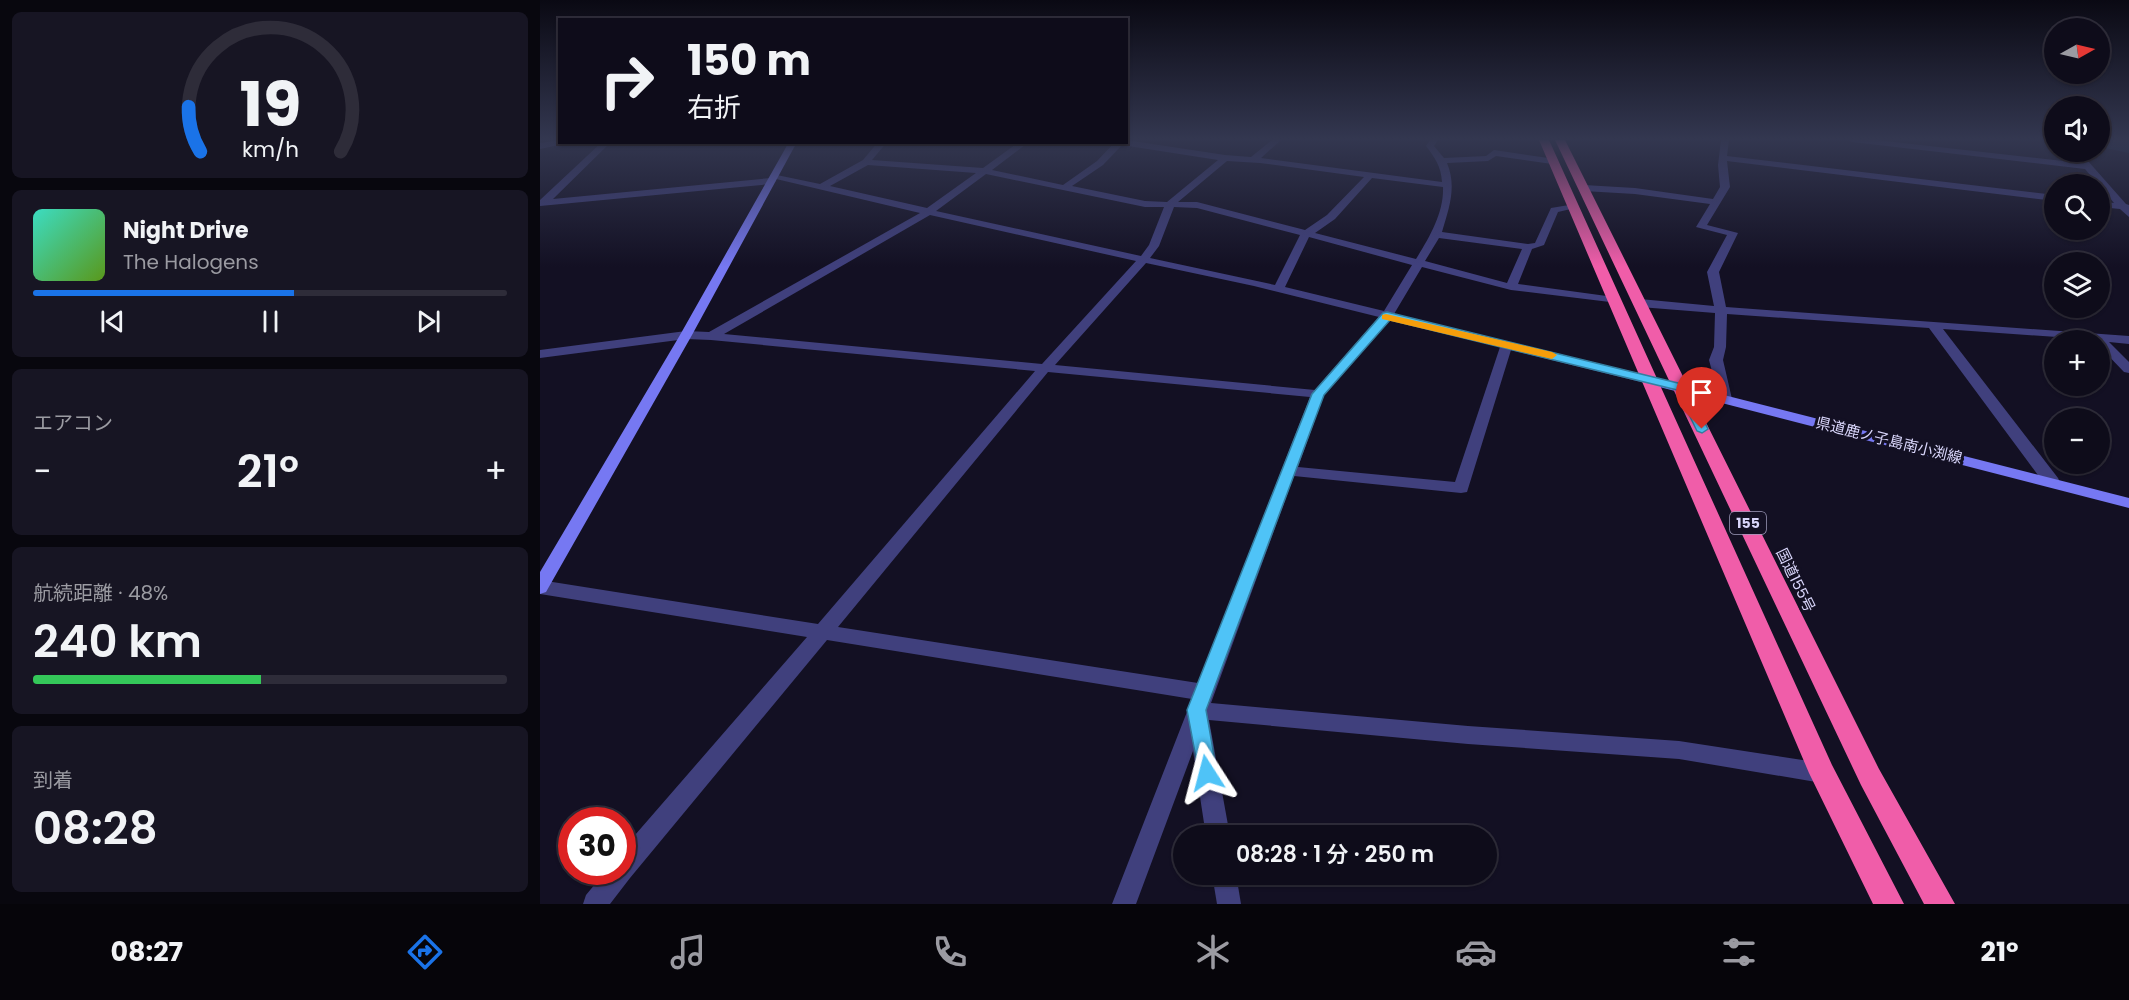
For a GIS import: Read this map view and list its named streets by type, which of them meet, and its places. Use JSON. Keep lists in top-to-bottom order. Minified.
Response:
{"streets":{"highway":["155","国道155号"],"street":["県道鹿ノ子島南小渕線"]},"crossings":[["県道鹿ノ子島南小渕線","155"],["県道鹿ノ子島南小渕線","国道155号"]],"north":"right","page":{"map_buttons":["+","−"],"turn":["150 m","右折"],"song":["Night Drive","The Halogens"],"tile":["エアコン",["航続距離 · 48%","240 km"],["到着","08:28"]],"heat":["−","21°","+"],"limit":"30","trip":"08:28 · 1 分 · 250 m","tabs":["08:27","21°"],"gauge":["19","km/h"]}}
